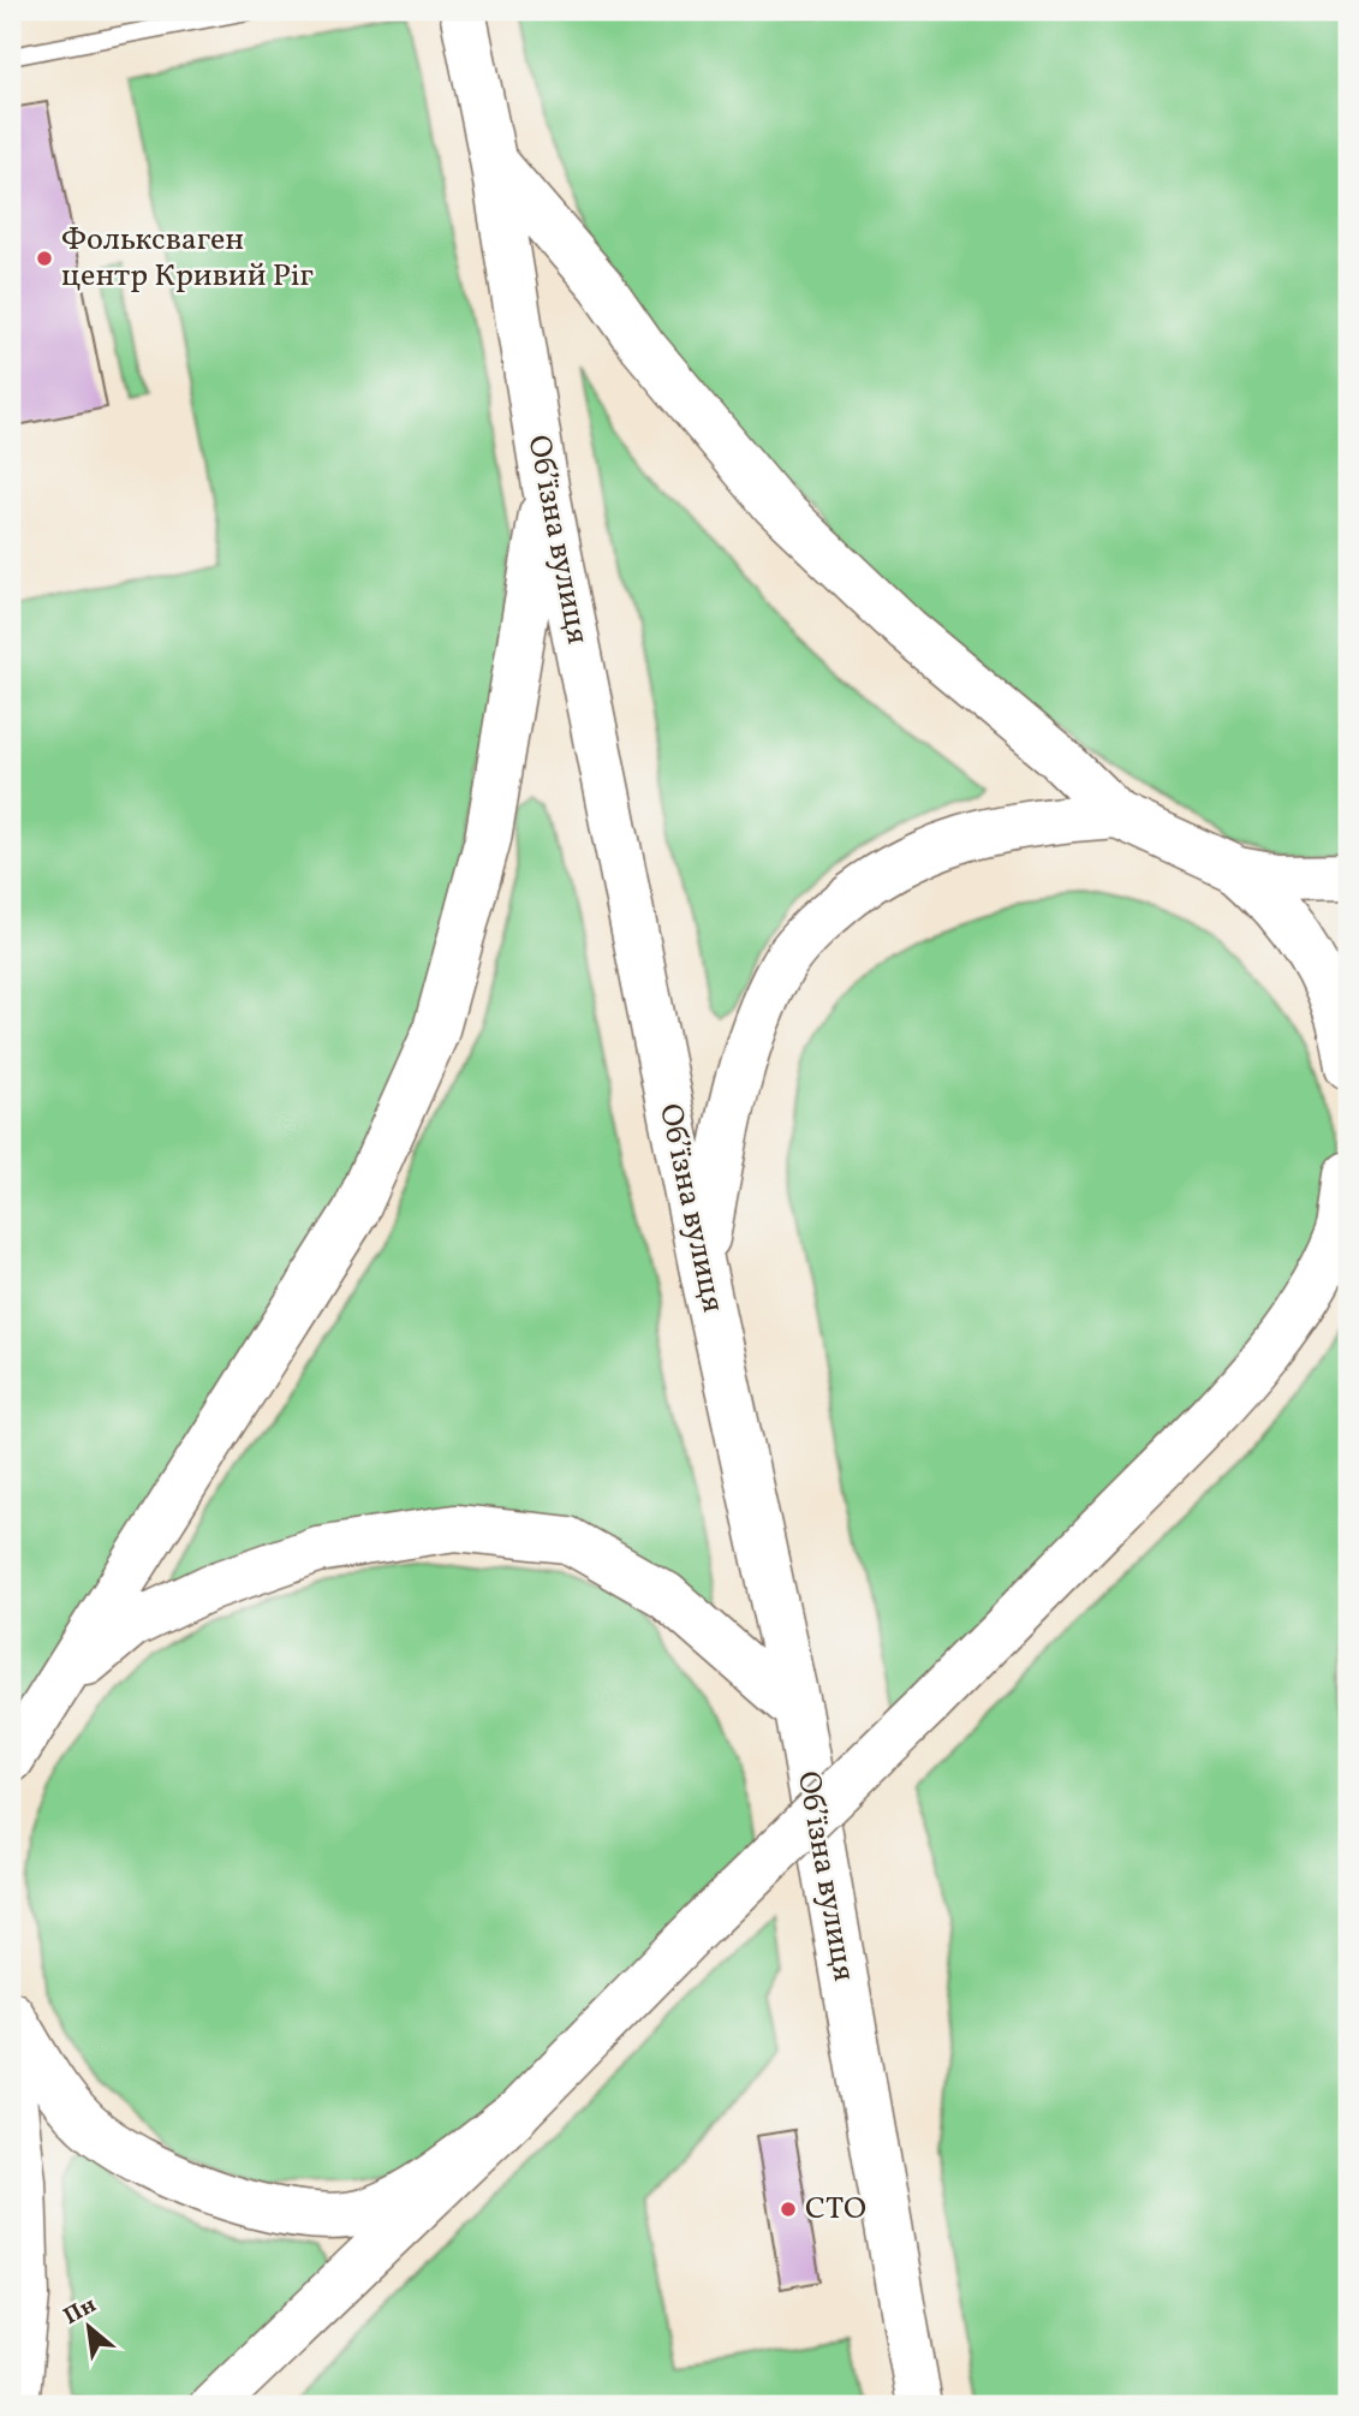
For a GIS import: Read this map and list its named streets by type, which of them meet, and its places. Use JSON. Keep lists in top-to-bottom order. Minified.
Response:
{"streets":{"main road":["Обʼїзна вулиця"]},"places":["Фольксваген центр Кривий Ріг","СТО"],"north":"top left"}
